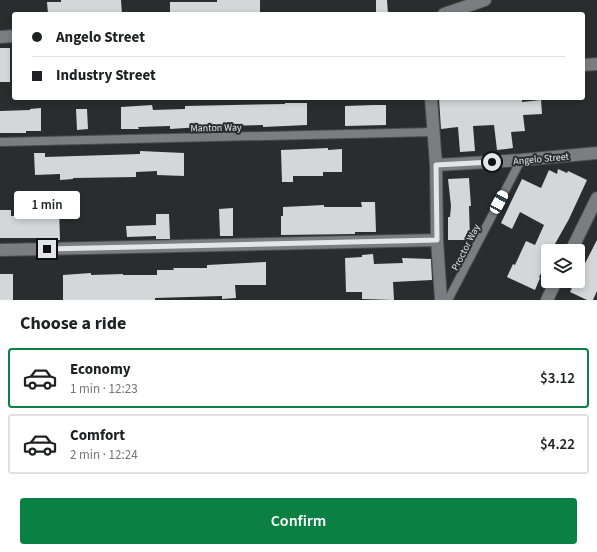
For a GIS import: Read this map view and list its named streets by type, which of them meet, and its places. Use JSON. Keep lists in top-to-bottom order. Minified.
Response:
{"streets":{"street":["Angelo Street"],"lane":["Manton Way","Proctor Way"]},"crossings":[["Angelo Street","Proctor Way"]],"page":{"banner":["Angelo Street","Industry Street"],"bubble":"1 min","heading":"Choose a ride","list":[{"name":"Economy","note":"1 min · 12:23","value":"$3.12"},{"name":"Comfort","note":"2 min · 12:24","value":"$4.22"}],"buttons":"Confirm"}}
